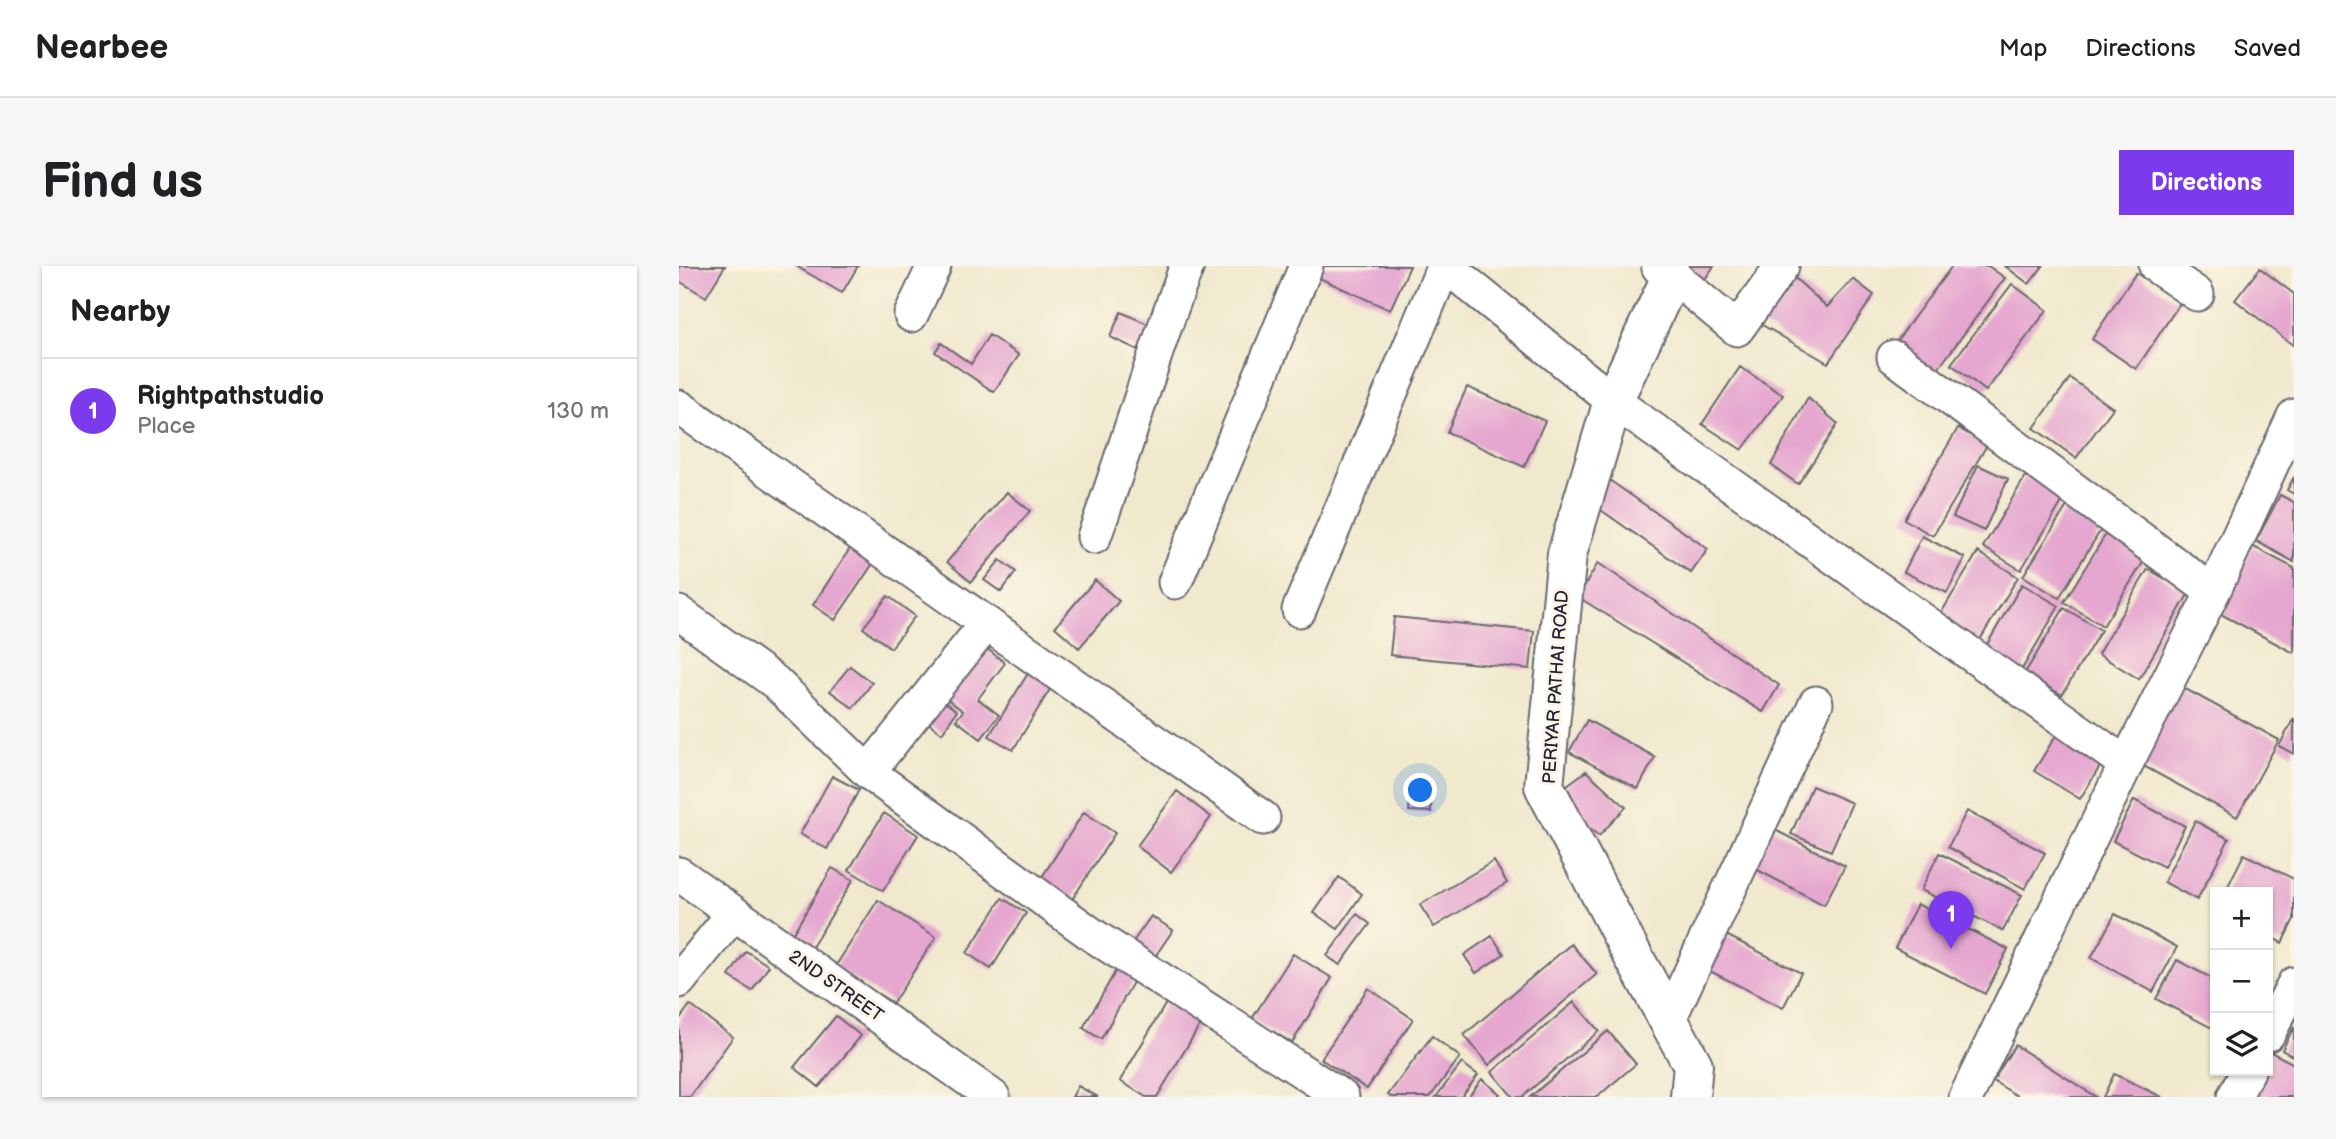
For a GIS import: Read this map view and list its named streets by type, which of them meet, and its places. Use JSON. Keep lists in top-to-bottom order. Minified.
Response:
{"streets":{"street":["PERIYAR PATHAI ROAD","2ND STREET"]},"page":{"header":"Nearbee","nav":["Map","Directions","Saved"],"buttons":"Directions","title":"Find us","heading":"Nearby","list":[{"mark":"1","name":"Rightpathstudio","note":"Place","value":"130 m"}],"map_buttons":["+","−"],"pins":"1"}}
